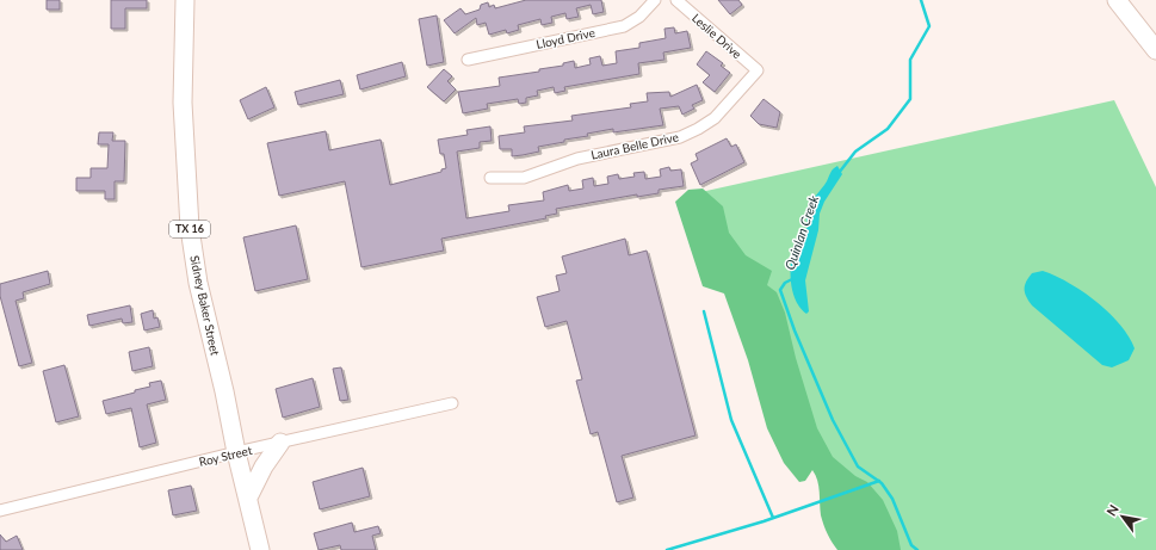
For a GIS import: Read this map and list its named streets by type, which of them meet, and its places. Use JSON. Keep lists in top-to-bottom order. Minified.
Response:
{"streets":{"main road":["TX 16","Sidney Baker Street"],"street":["Leslie Drive","Lloyd Drive","Laura Belle Drive","Roy Street"]},"crossings":[["Leslie Drive","Laura Belle Drive"],["Sidney Baker Street","Roy Street"]],"water":["Quinlan Creek"],"north":"top left"}
